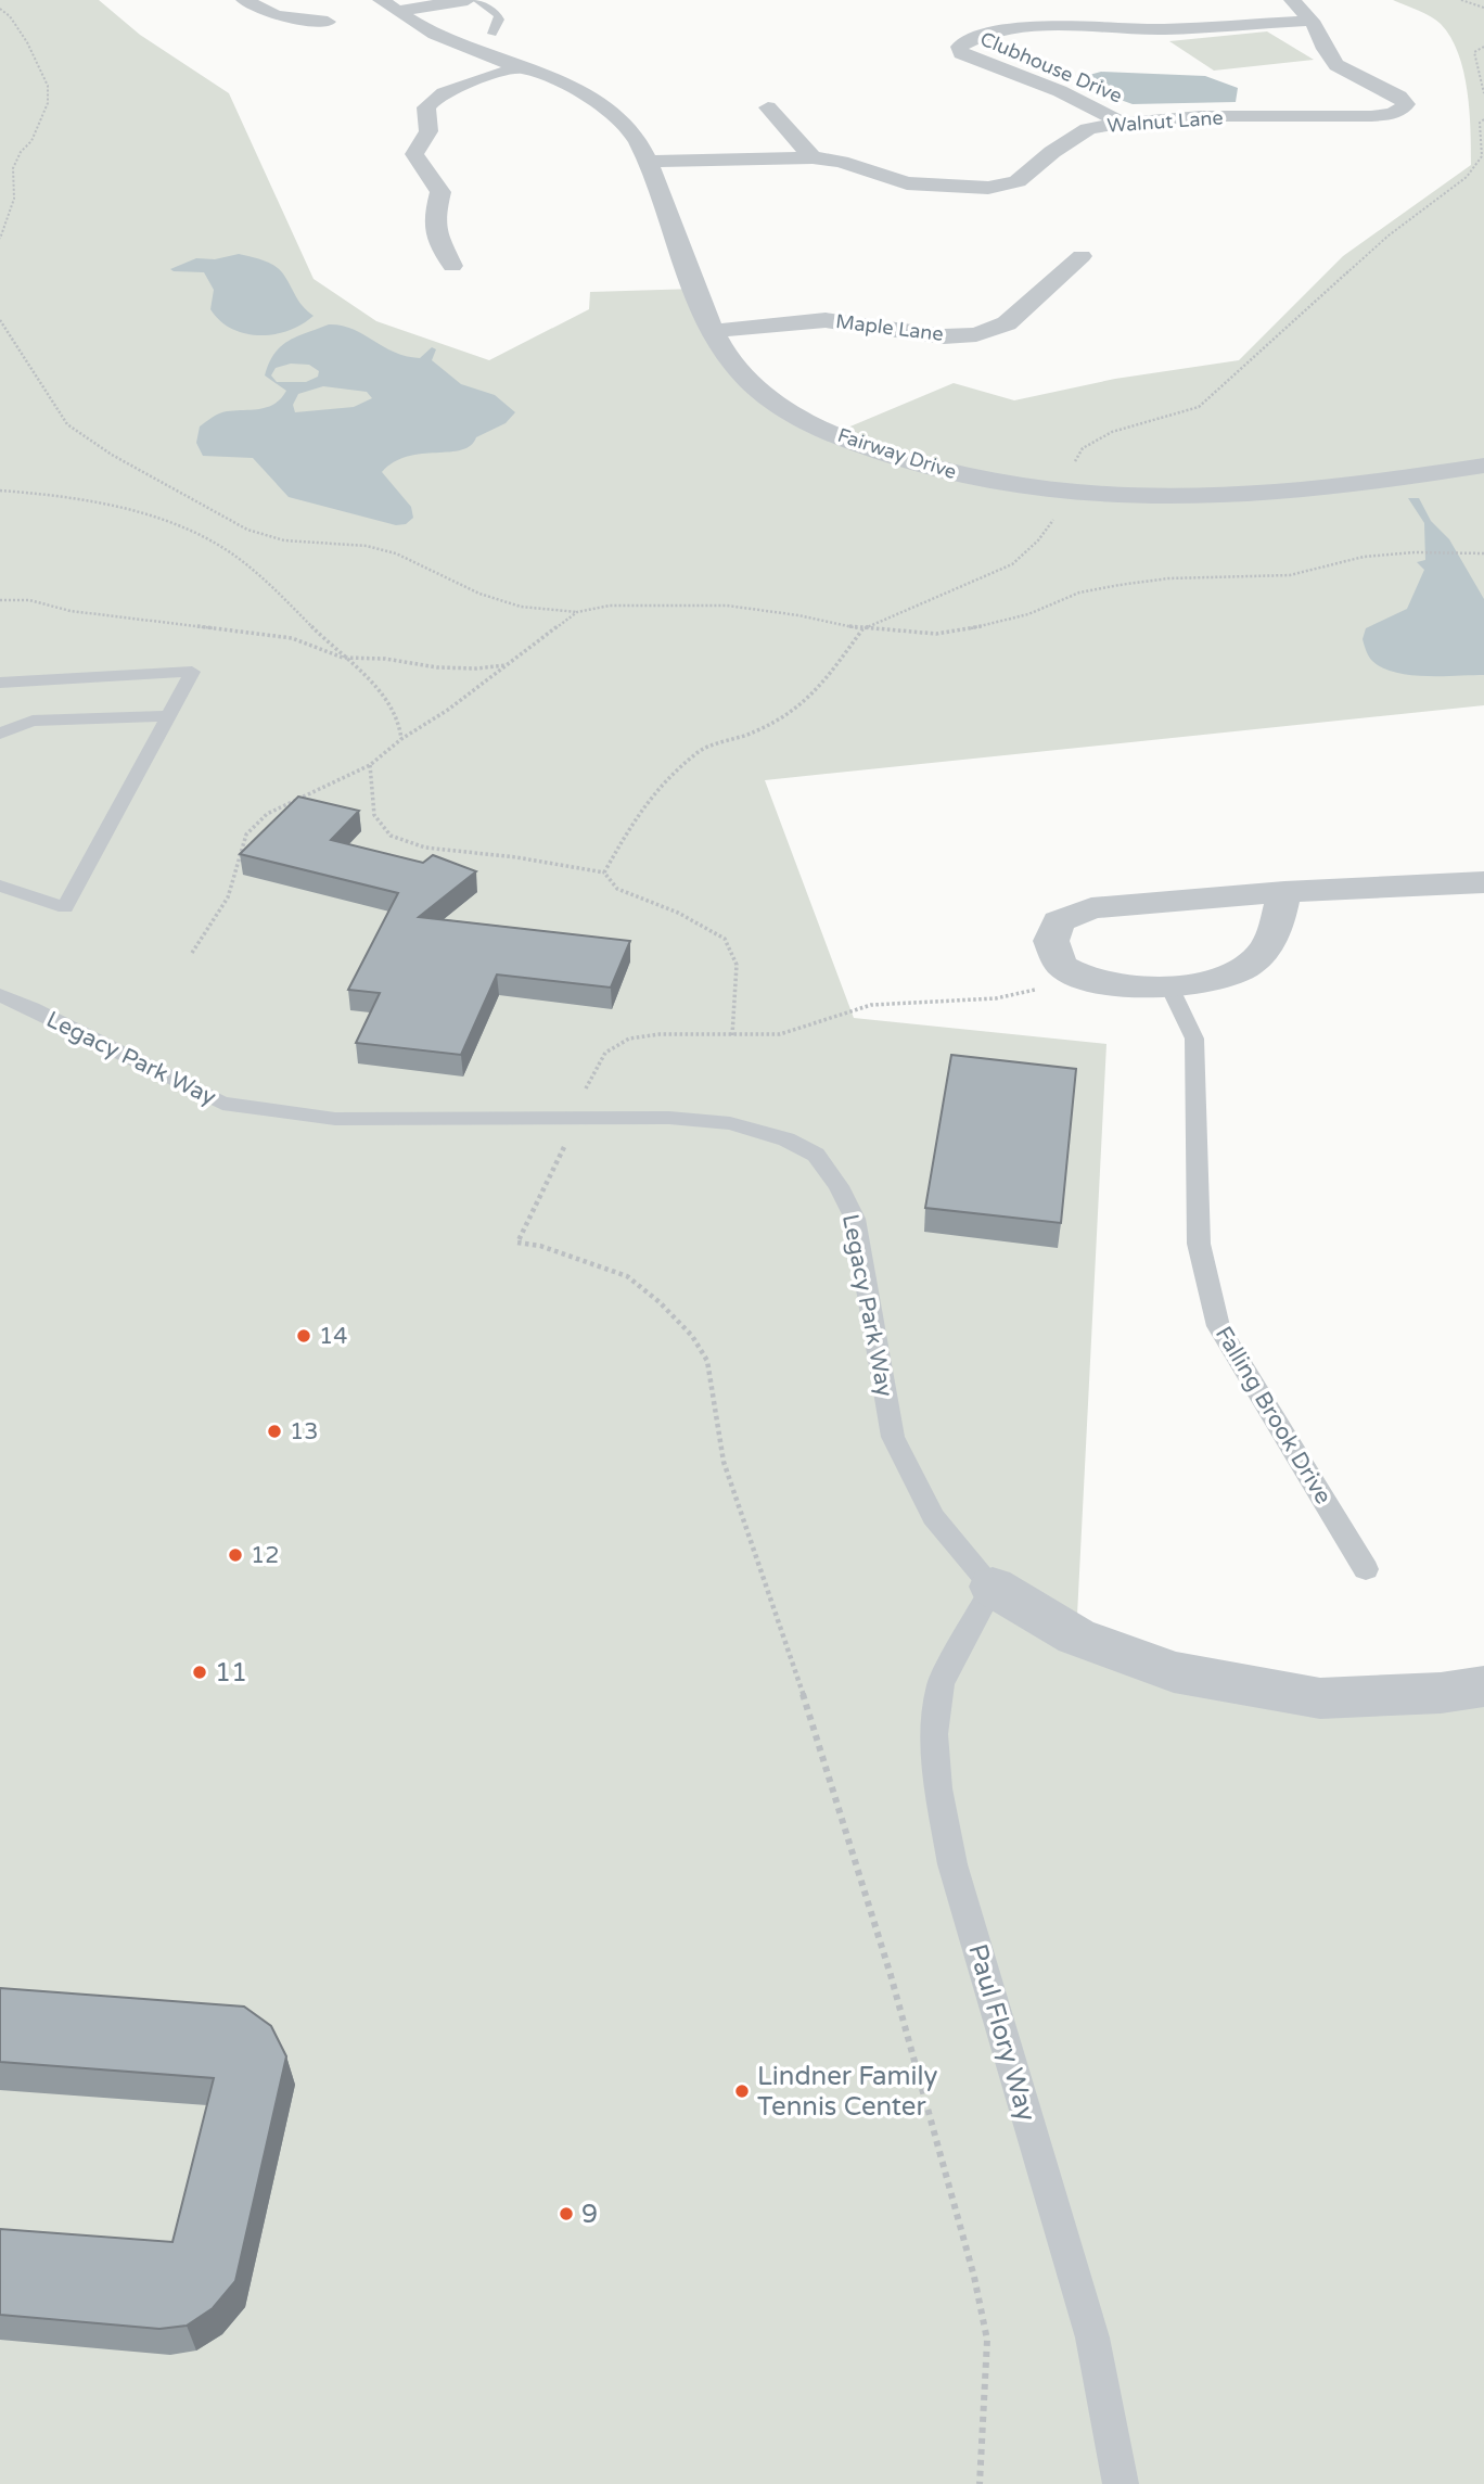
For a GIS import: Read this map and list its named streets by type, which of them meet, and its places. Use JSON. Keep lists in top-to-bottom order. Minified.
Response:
{"streets":{"street":["Clubhouse Drive","Walnut Lane","Maple Lane","Fairway Drive","Legacy Park Way"],"lane":["Falling Brook Drive","Paul Flory Way"]},"crossings":[["Clubhouse Drive","Walnut Lane"],["Walnut Lane","Fairway Drive"],["Maple Lane","Fairway Drive"],["Legacy Park Way","Paul Flory Way"]],"places":["14","13","12","11","Lindner Family Tennis Center","9"]}
